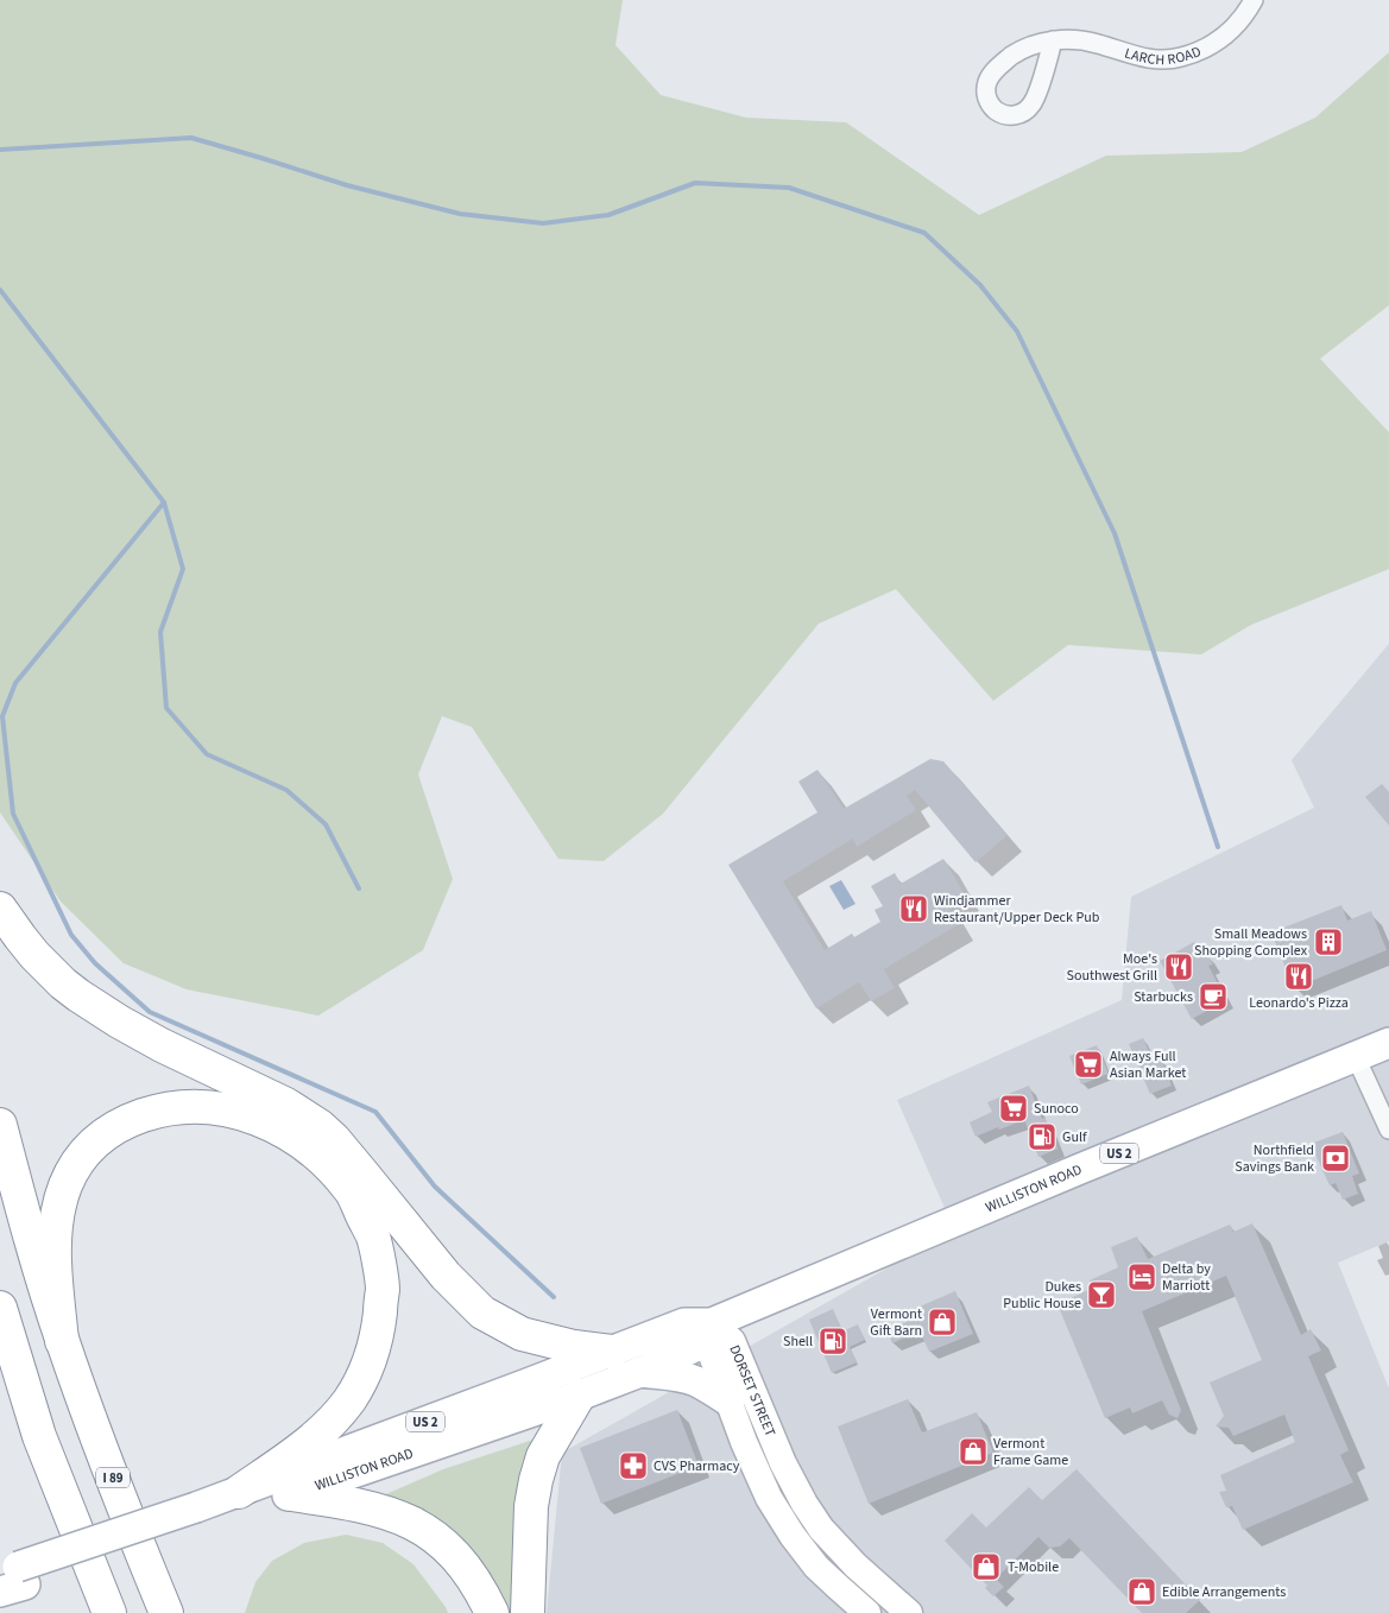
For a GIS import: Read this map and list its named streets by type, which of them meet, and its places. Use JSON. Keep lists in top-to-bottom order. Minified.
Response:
{"streets":{"highway":["I 89"],"main road":["US 2","WILLISTON ROAD","DORSET STREET"],"street":["LARCH ROAD"]},"crossings":[["WILLISTON ROAD","DORSET STREET"]],"places":{"restaurant":["Windjammer Restaurant/Upper Deck Pub","Moe's Southwest Grill","Leonardo's Pizza"],"building":["Small Meadows Shopping Complex"],"cafe":["Starbucks"],"supermarket":["Always Full Asian Market","Sunoco"],"fuel station":["Gulf","Shell"],"bank":["Northfield Savings Bank"],"hotel":["Delta by Marriott"],"bar":["Dukes Public House"],"shop":["Vermont Gift Barn","Vermont Frame Game","T-Mobile","Edible Arrangements"],"pharmacy":["CVS Pharmacy"]}}
